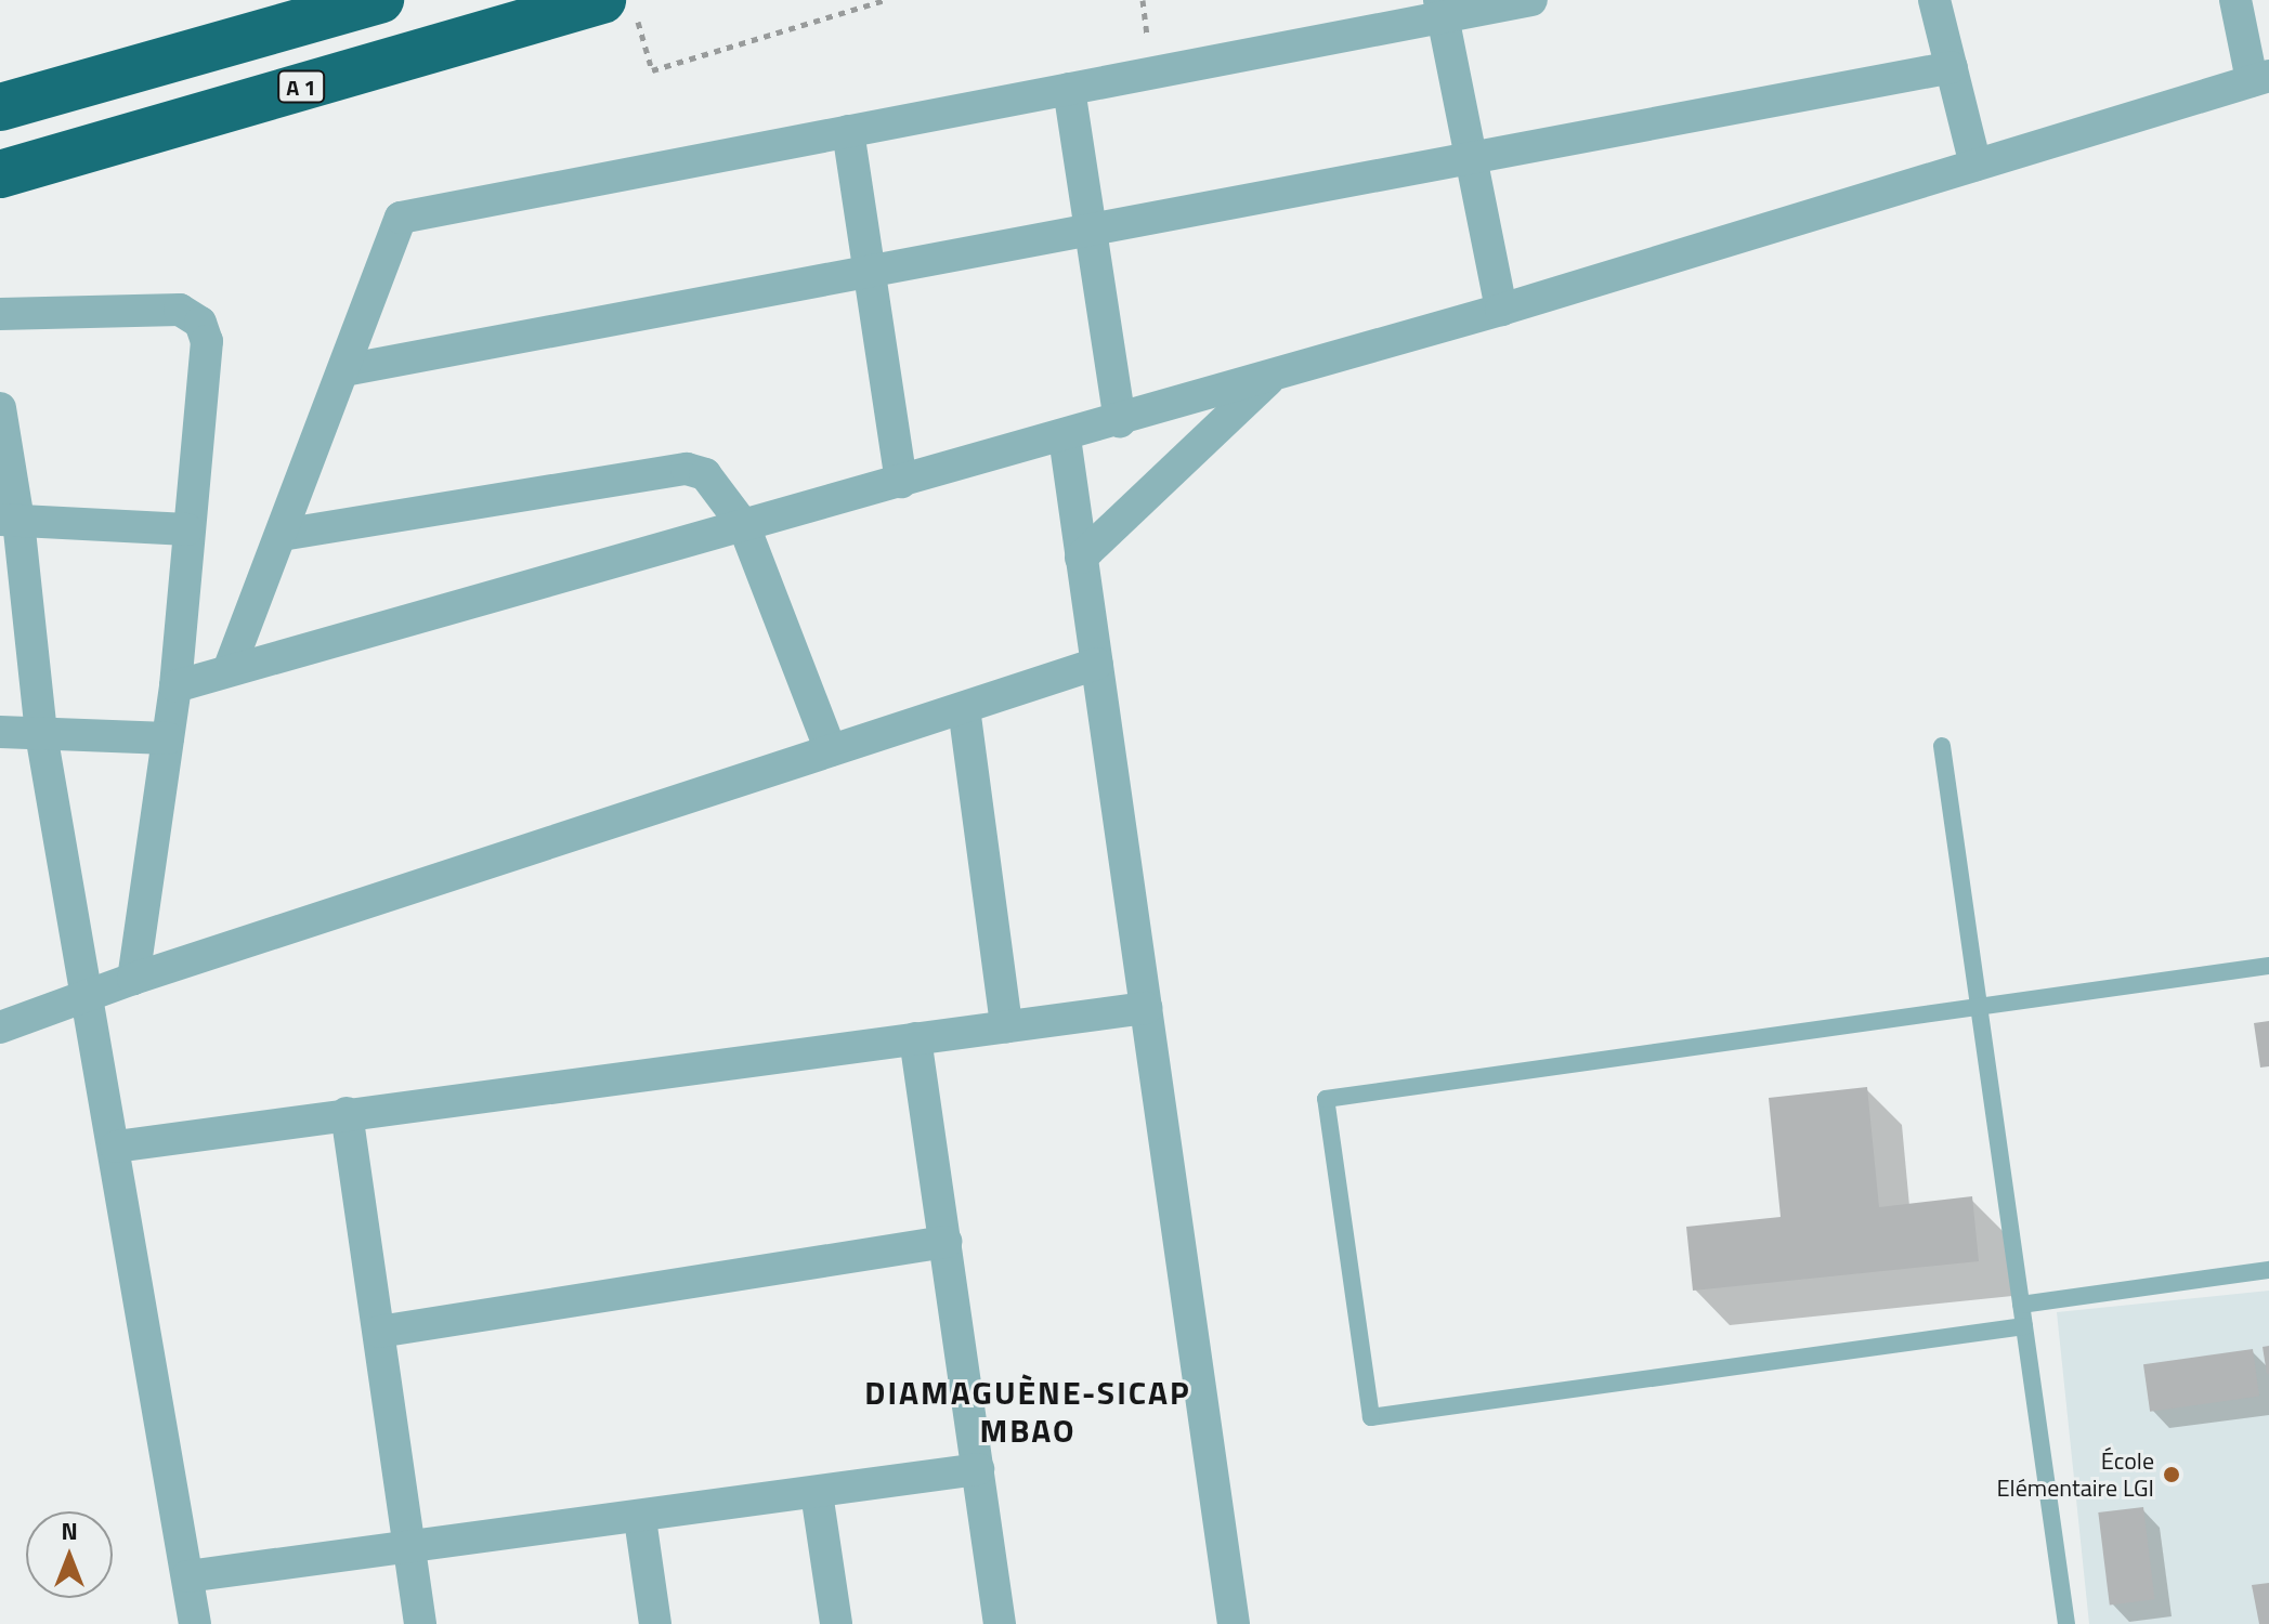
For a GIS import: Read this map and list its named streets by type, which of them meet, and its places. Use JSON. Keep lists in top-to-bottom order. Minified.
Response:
{"streets":{"highway":["A 1"]},"districts":["DIAMAGUÈNE-SICAP MBAO"],"places":["École Elémentaire LGI"],"north":"top"}
